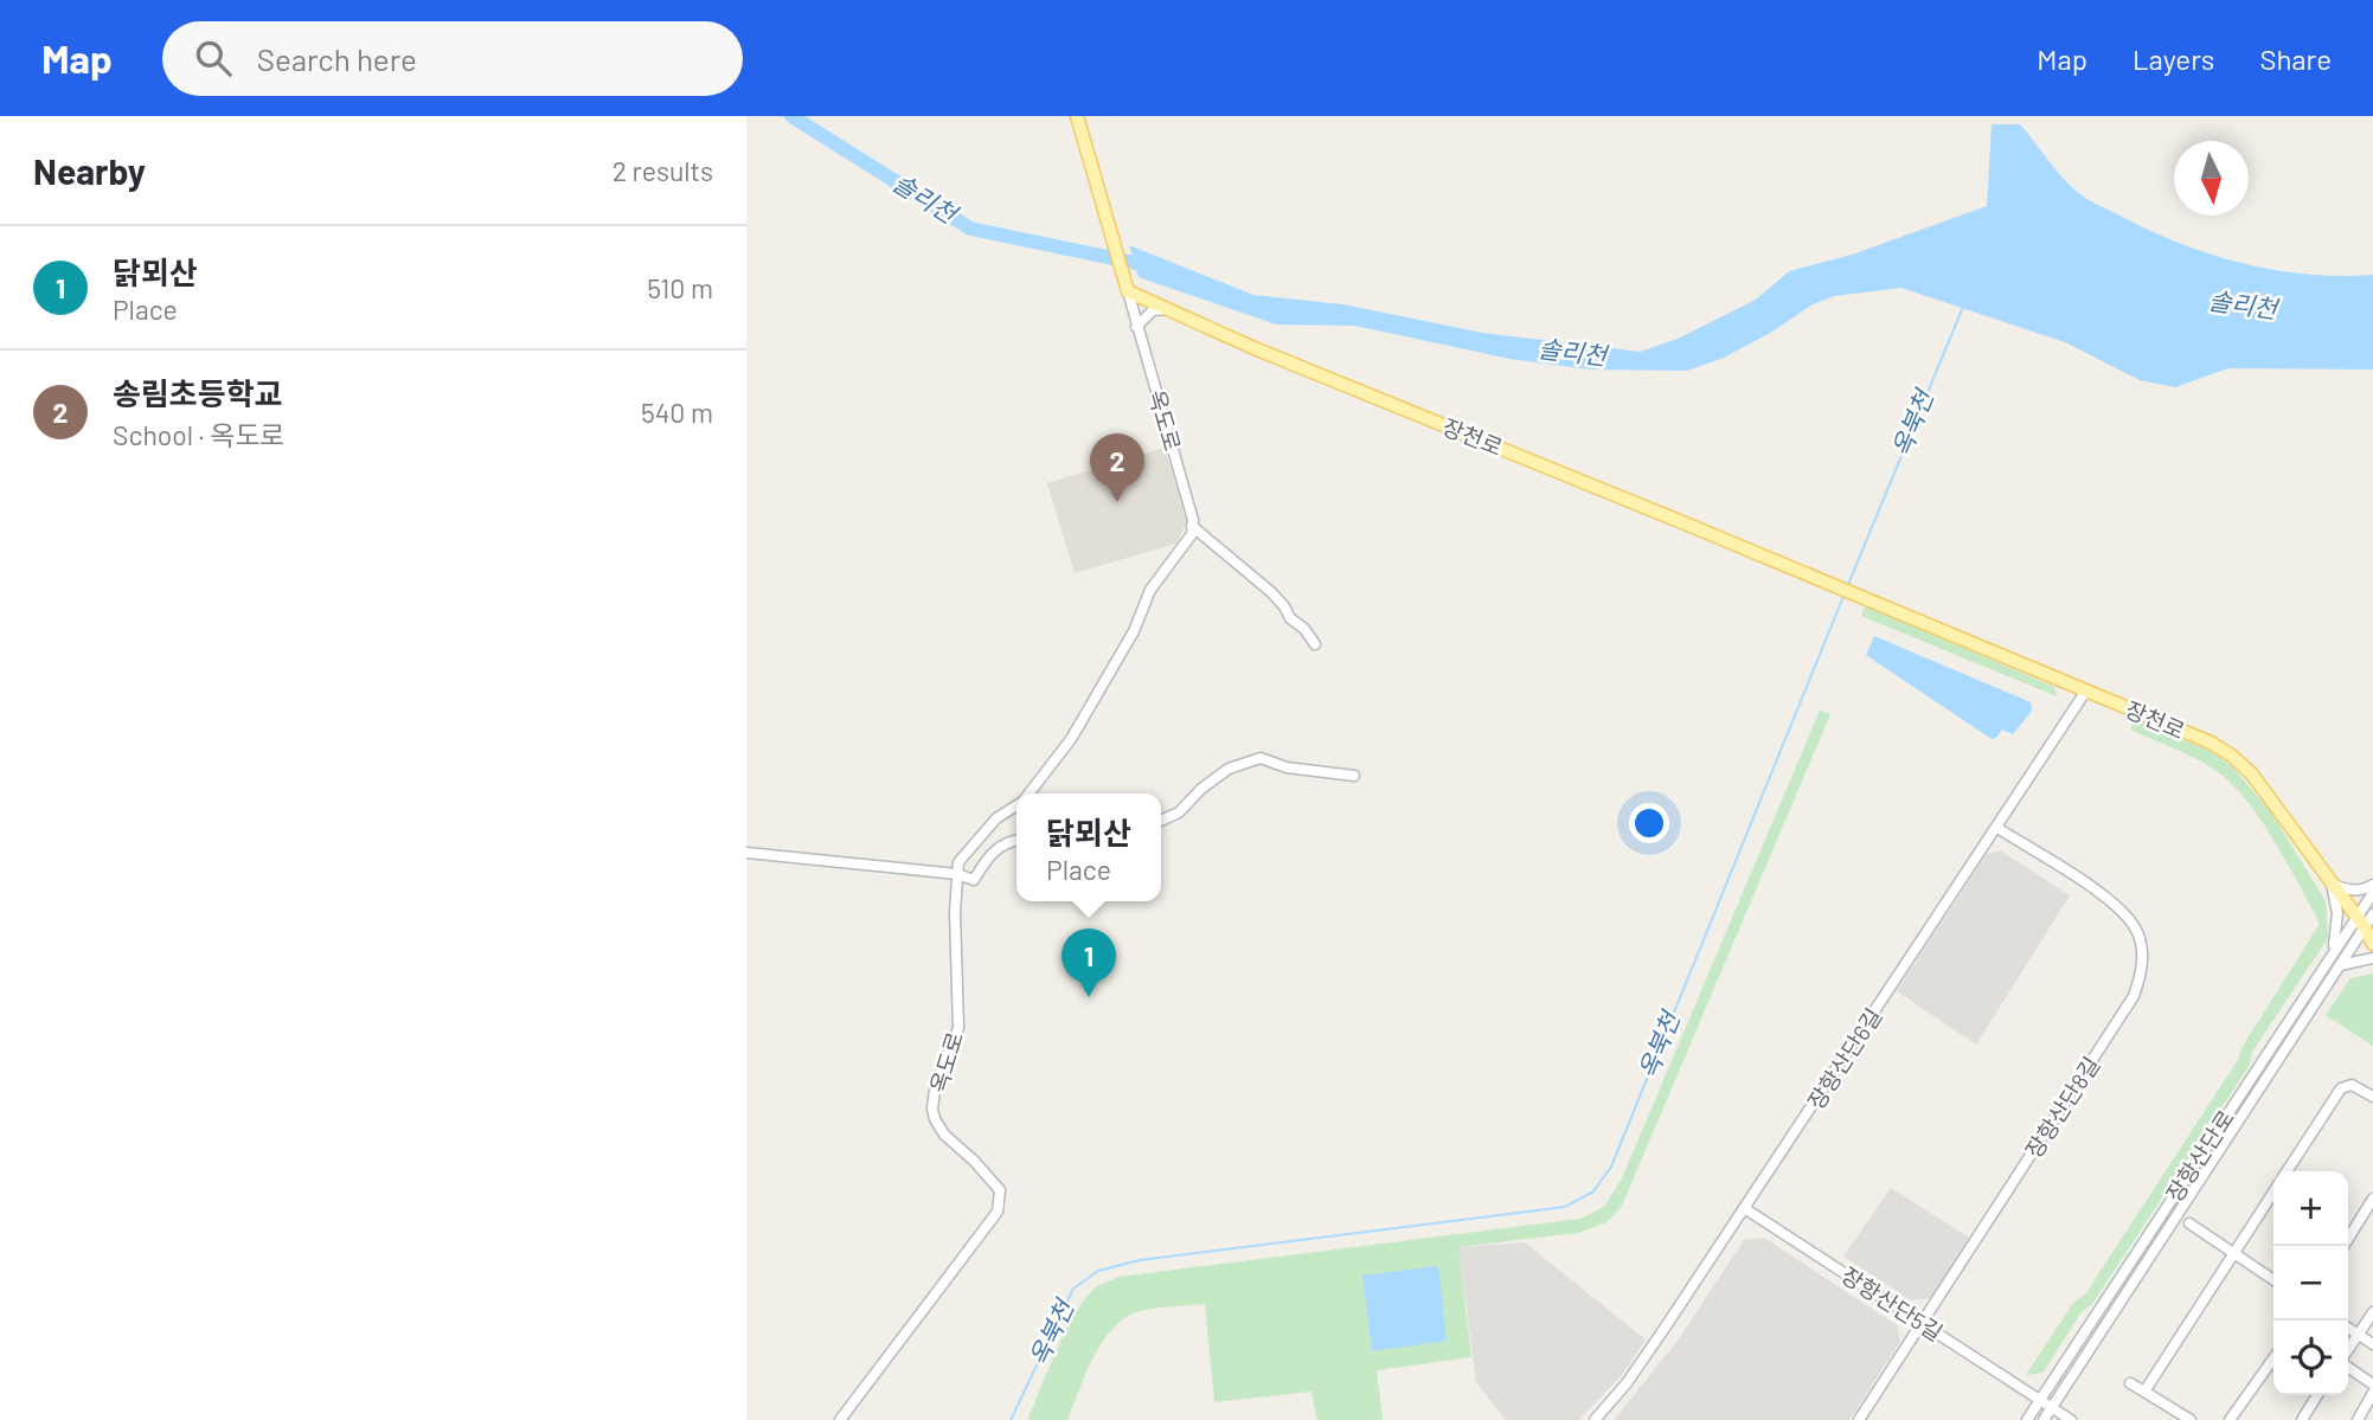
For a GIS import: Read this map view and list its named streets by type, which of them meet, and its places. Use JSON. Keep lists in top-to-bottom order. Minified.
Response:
{"streets":{"main road":["장천로"],"street":["옥도로","장항산단6길","장항산단8길","장항산단로","장항산단5길"]},"crossings":[["옥도로","장천로"],["장천로","장항산단6길"],["장천로","장항산단로"],["장항산단6길","장항산단8길"],["장항산단6길","장항산단5길"],["장항산단8길","장항산단5길"],["장항산단로","장항산단5길"]],"water":["솔리천","옥북천"],"north":"bottom","page":{"header":"Map","search":"Search here","nav":["Map","Layers","Share"],"heading":["Nearby","2 results"],"list":[{"mark":"1","name":"닭뫼산","note":"Place","value":"510 m"},{"mark":"2","name":"송림초등학교","note":"School · 옥도로","value":"540 m"}],"pins":["2","1"],"popup":["닭뫼산","Place"],"map_buttons":["+","−"]}}
